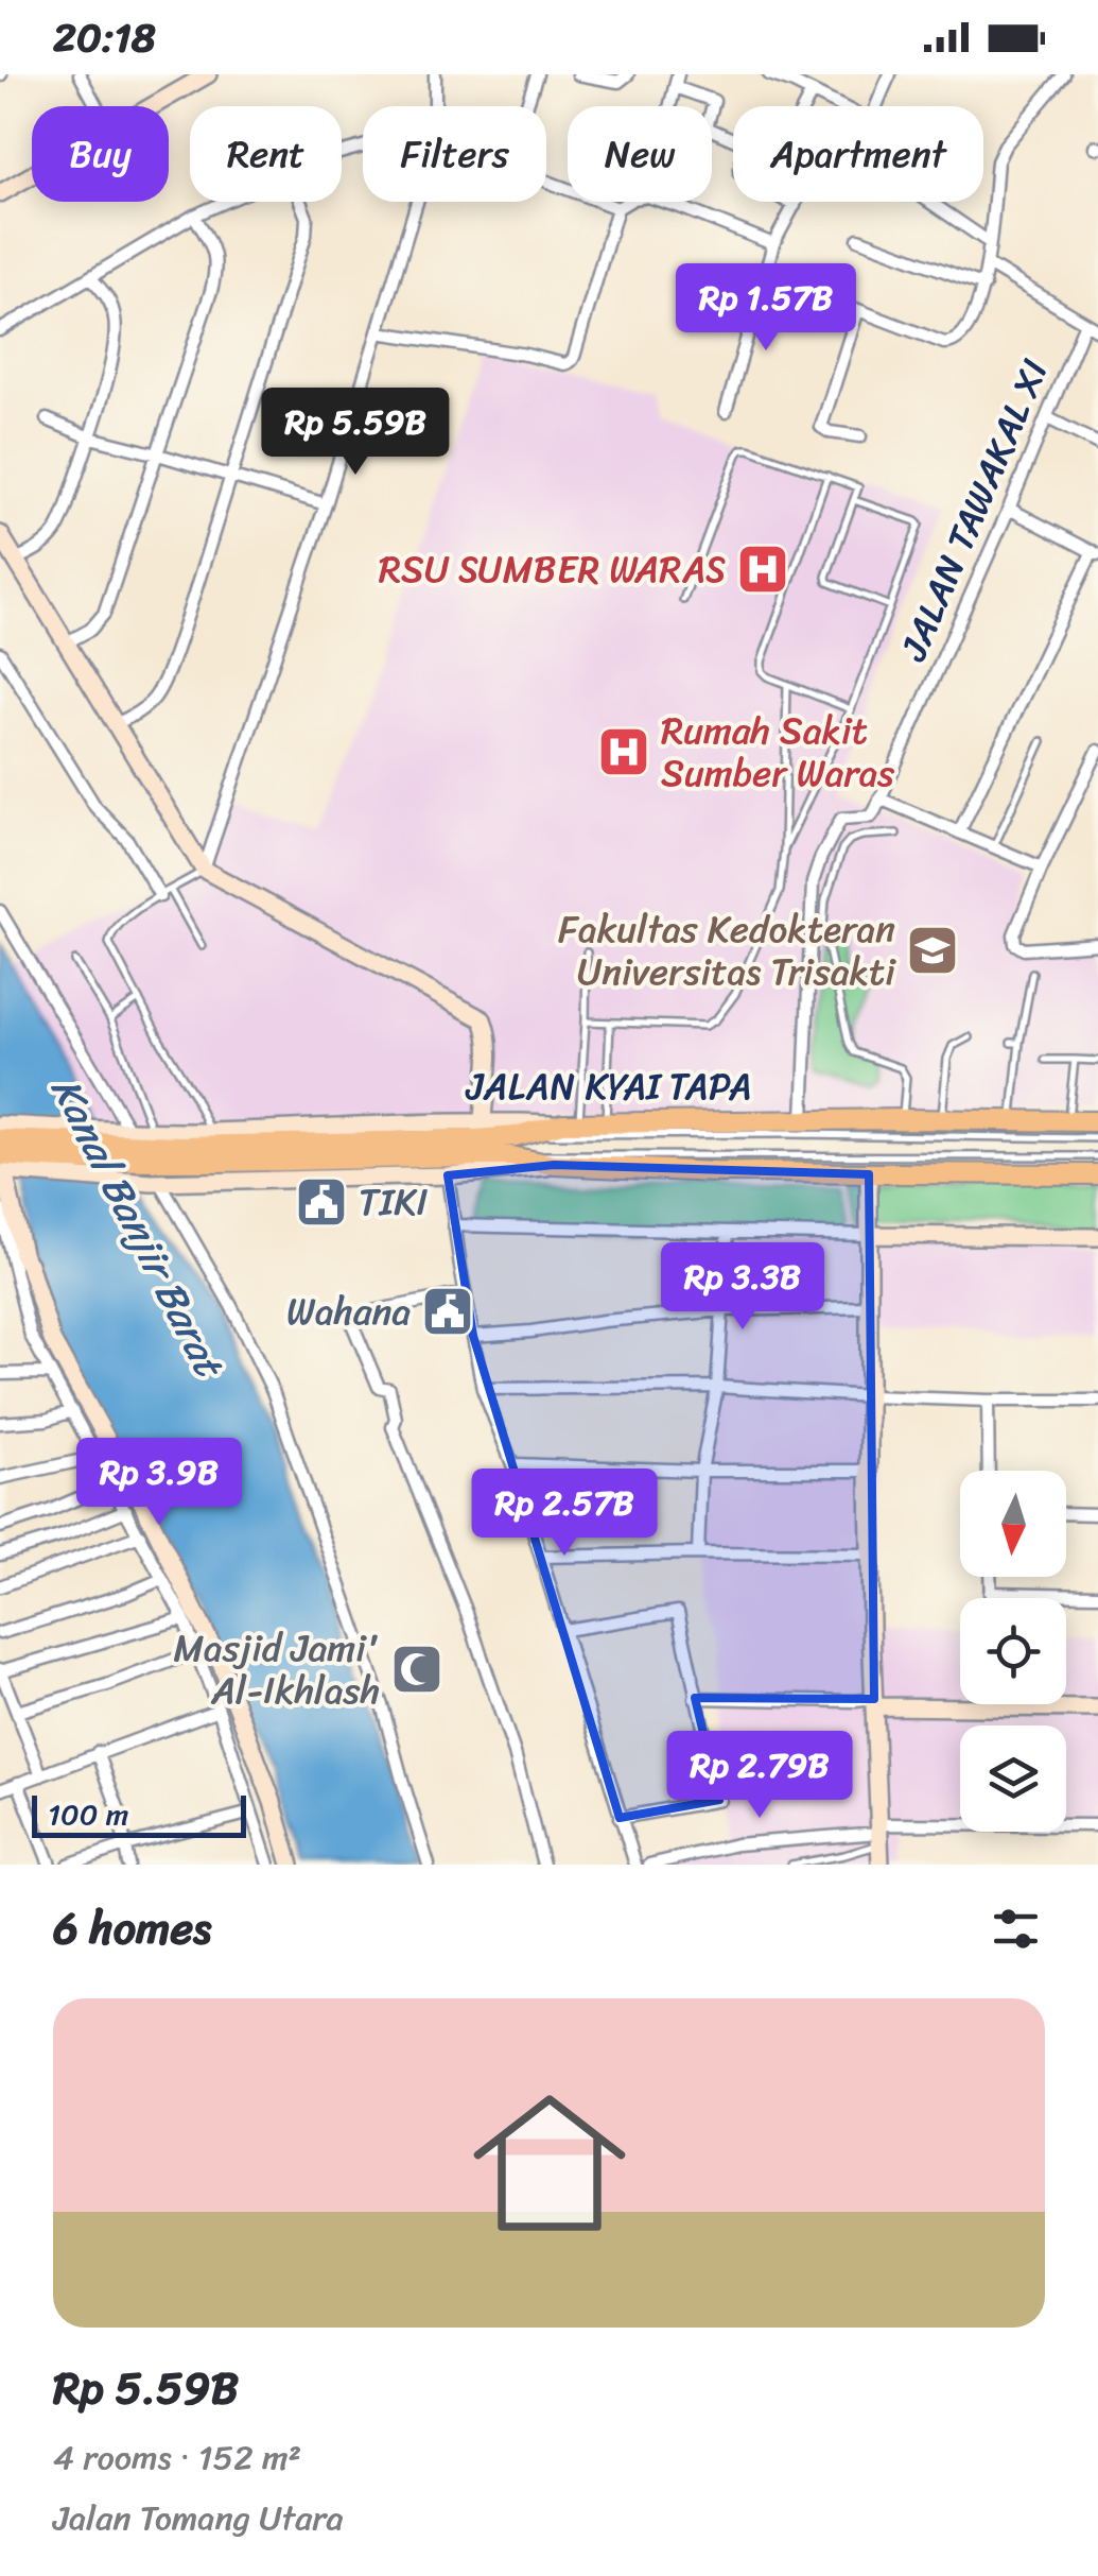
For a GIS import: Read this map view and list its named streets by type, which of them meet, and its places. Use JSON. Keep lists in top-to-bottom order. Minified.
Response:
{"streets":{"main road":["JALAN KYAI TAPA"],"street":["JALAN TAWAKAL XI"]},"water":["Kanal Banjir Barat"],"places":{"hospital":["RSU SUMBER WARAS","Rumah Sakit Sumber Waras"],"school or university":["Fakultas Kedokteran Universitas Trisakti"],"public building":["TIKI","Wahana"],"mosque":["Masjid Jami' Al-Ikhlash"]},"scale_bar":"100 m","north":"bottom","page":{"status":"20:18","chip":["Buy","Rent","Filters","New","Apartment"],"price":["Rp 1.57B","Rp 5.59B","Rp 3.3B","Rp 3.9B","Rp 2.57B","Rp 2.79B"],"scale":"100 m","heading":"6 homes","list":[{"name":"Rp 5.59B","note":"4 rooms · 152 m² · Jalan Tomang Utara"}]}}
